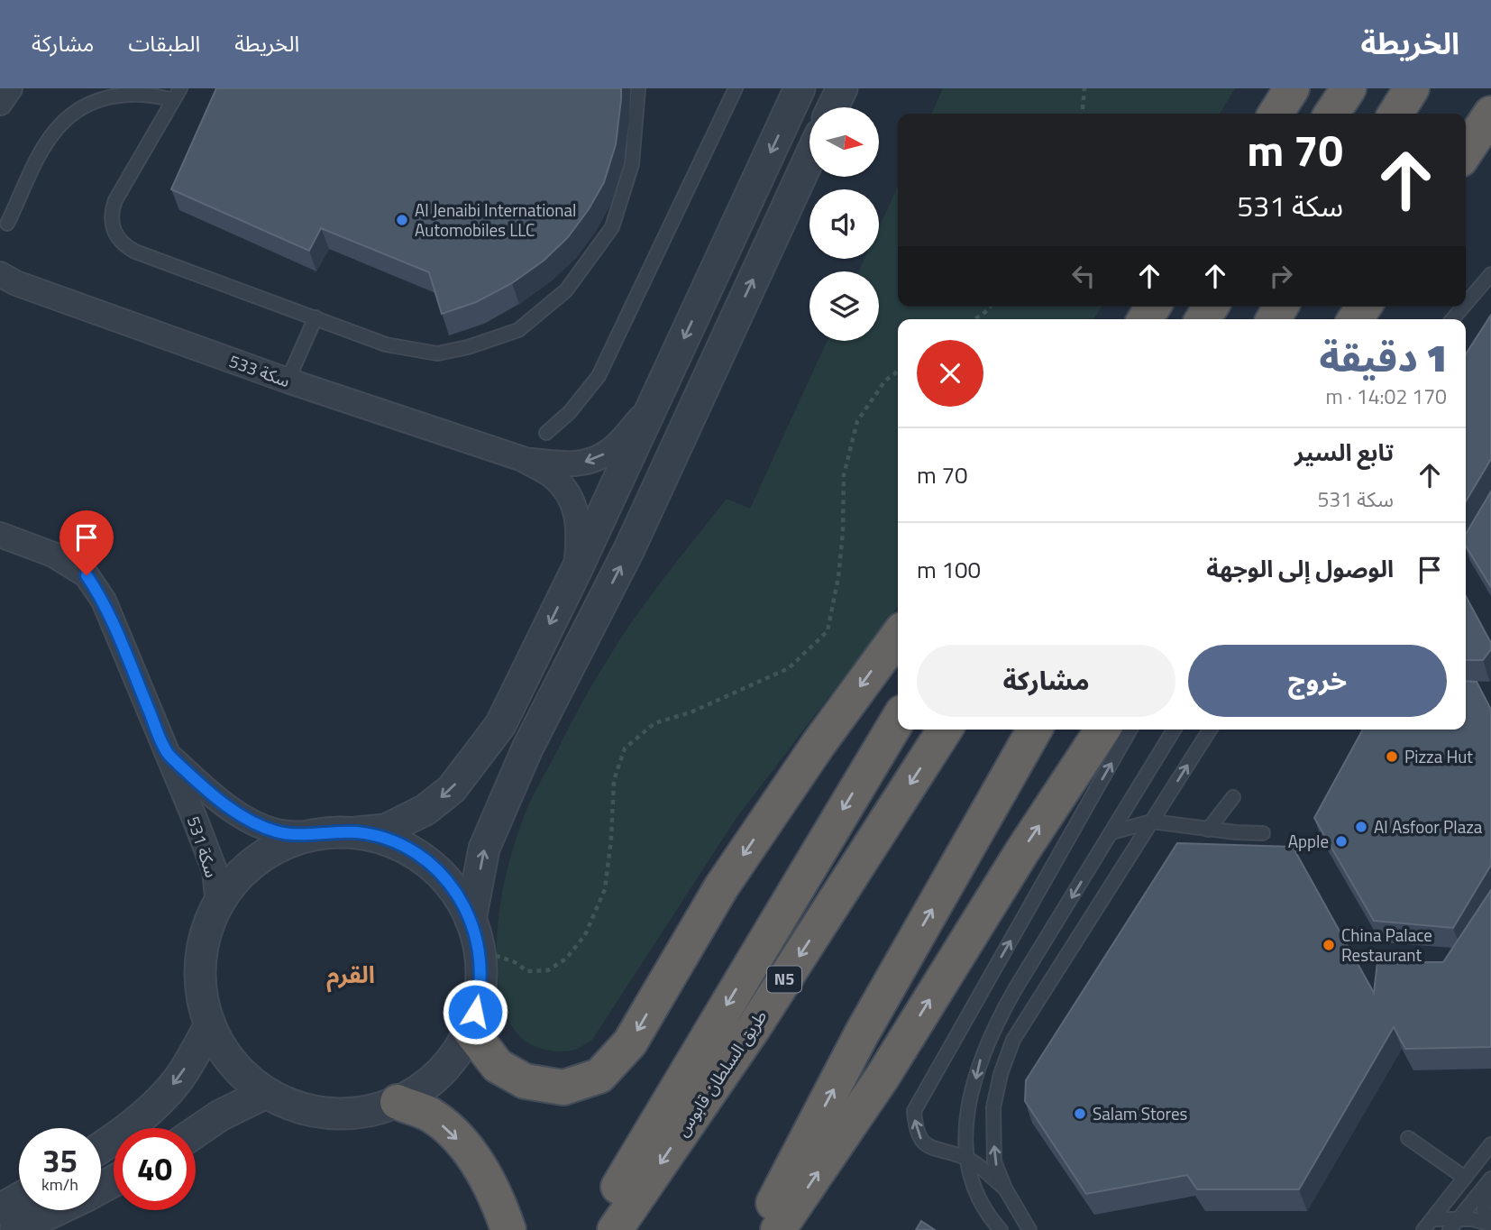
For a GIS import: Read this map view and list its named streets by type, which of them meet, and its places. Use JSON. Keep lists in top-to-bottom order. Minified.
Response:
{"streets":{"highway":["N5","طريق السلطان قابوس"],"street":["سكة 533","سكة 531"]},"districts":["القرم"],"places":["Al Jenaibi International Automobiles LLC","Pizza Hut","Al Asfoor Plaza","Apple","China Palace Restaurant","Salam Stores"],"north":"right","page":{"header":"الخريطة","nav":["الخريطة","الطبقات","مشاركة"],"turn":["70 m","سكة 531"],"heading":["1 دقيقة","170 m · 14:02"],"list":[{"name":"تابع السير","note":"سكة 531","value":"70 m"},{"name":"الوصول إلى الوجهة","value":"100 m"}],"buttons":["خروج","مشاركة"],"speed":"35 km/h","limit":"40"}}
